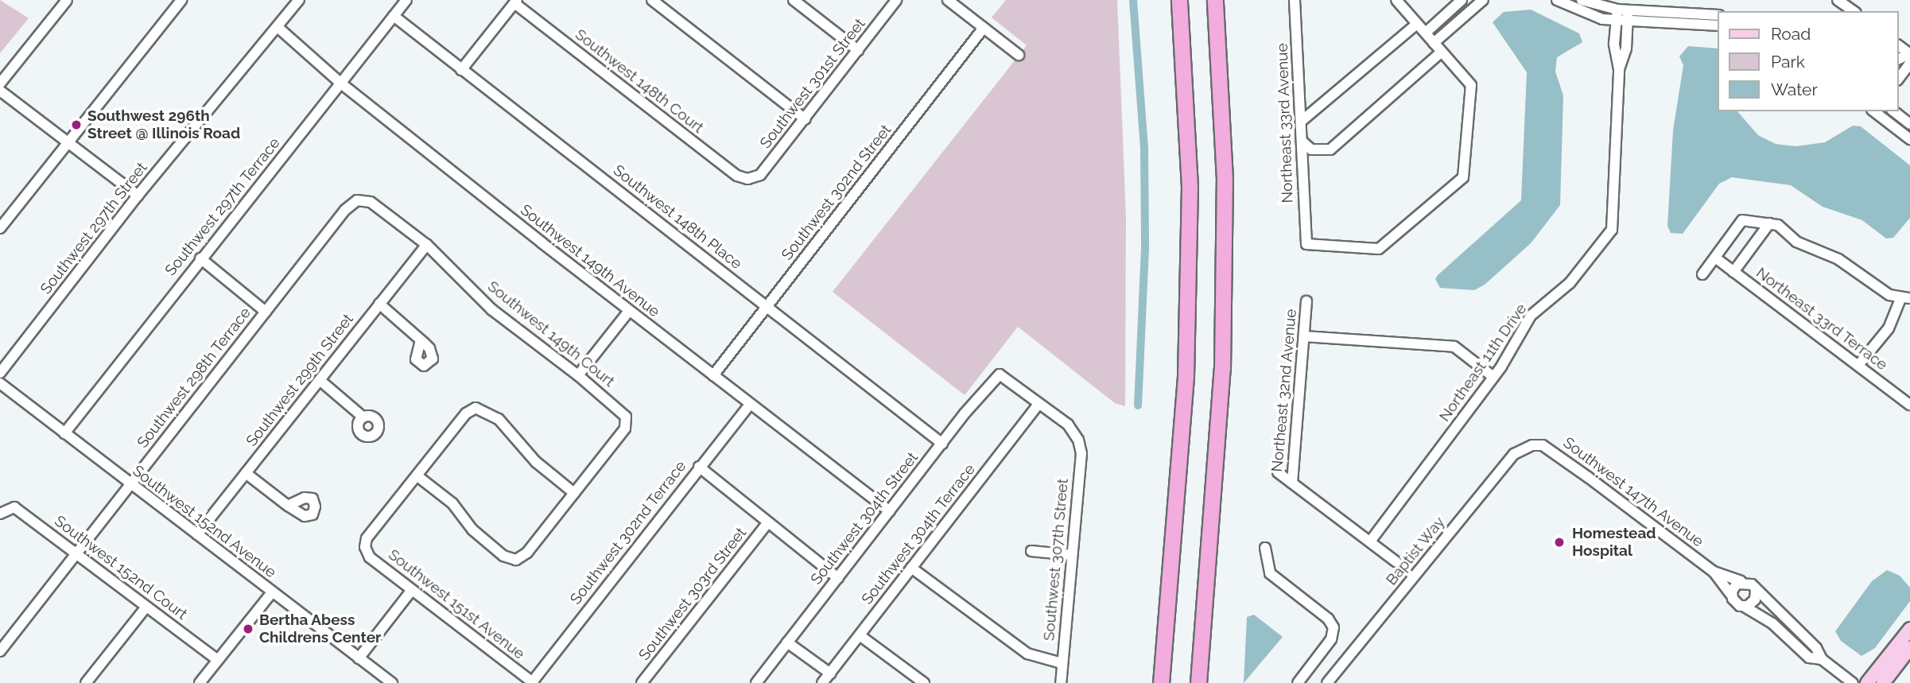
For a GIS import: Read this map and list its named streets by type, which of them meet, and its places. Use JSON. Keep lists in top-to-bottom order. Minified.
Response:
{"streets":{"street":["Southwest 148th Court","Southwest 301st Street","Northeast 33rd Avenue","Southwest 302nd Street","Southwest 297th Terrace","Southwest 148th Place","Southwest 297th Street","Southwest 149th Avenue","Northeast 33rd Terrace","Southwest 149th Court","Northeast 11th Drive","Southwest 298th Terrace","Southwest 299th Street","Northeast 32nd Avenue","Southwest 147th Avenue","Southwest 304th Street","Southwest 152nd Avenue","Southwest 302nd Terrace","Southwest 304th Terrace","Baptist Way","Southwest 307th Street","Southwest 152nd Court","Southwest 303rd Street","Southwest 151st Avenue"]},"crossings":[["Southwest 148th Court","Southwest 301st Street"],["Southwest 302nd Street","Southwest 148th Place"],["Southwest 302nd Street","Southwest 149th Avenue"],["Southwest 297th Terrace","Southwest 148th Place"],["Southwest 297th Terrace","Southwest 149th Avenue"],["Southwest 297th Terrace","Southwest 152nd Avenue"],["Southwest 148th Place","Southwest 304th Street"],["Southwest 297th Street","Southwest 149th Avenue"],["Southwest 149th Avenue","Southwest 304th Street"],["Southwest 149th Avenue","Southwest 302nd Terrace"],["Southwest 149th Court","Southwest 298th Terrace"],["Southwest 149th Court","Southwest 299th Street"],["Northeast 11th Drive","Northeast 32nd Avenue"],["Southwest 298th Terrace","Southwest 152nd Avenue"],["Southwest 298th Terrace","Southwest 152nd Court"],["Southwest 299th Street","Southwest 152nd Avenue"],["Southwest 147th Avenue","Baptist Way"],["Southwest 304th Street","Southwest 304th Terrace"],["Southwest 304th Street","Southwest 307th Street"],["Southwest 302nd Terrace","Southwest 151st Avenue"],["Southwest 304th Terrace","Southwest 307th Street"]],"places":["Southwest 296th Street @ Illinois Road","Homestead Hospital","Bertha Abess Childrens Center"],"legend":["Road","Park","Water"]}
